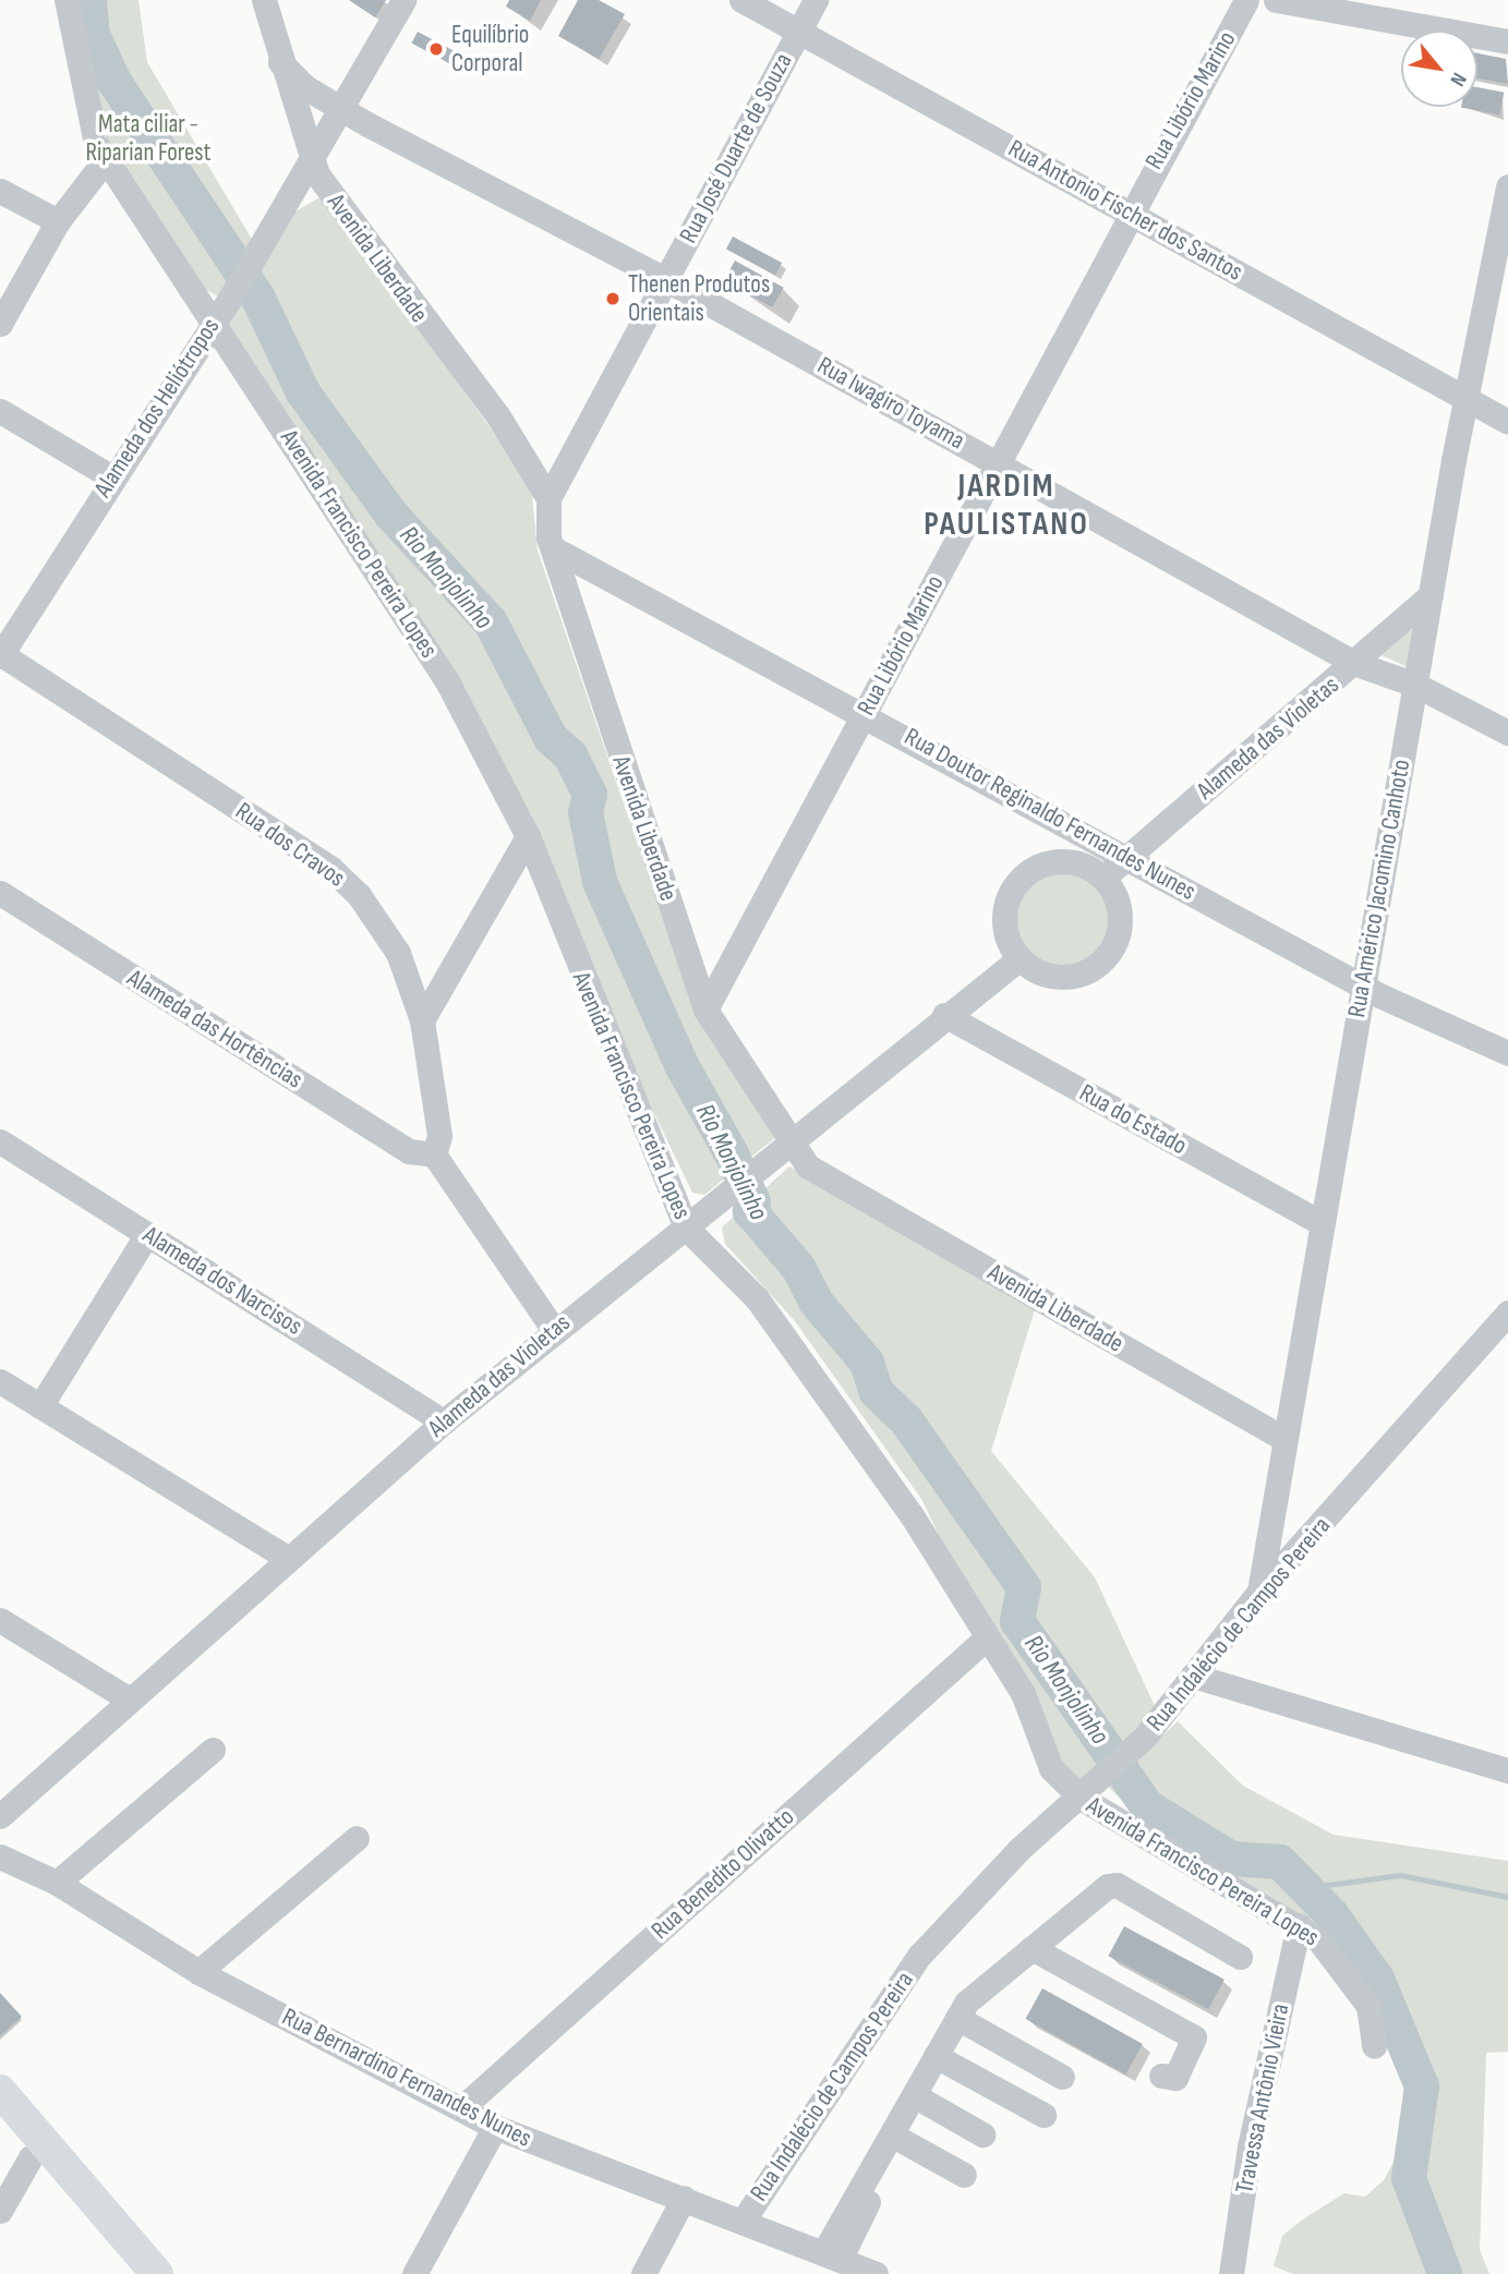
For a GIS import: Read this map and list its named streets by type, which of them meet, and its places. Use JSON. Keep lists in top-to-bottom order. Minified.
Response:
{"streets":{"street":["Rua Libório Marino","Rua José Duarte de Souza","Rua Antonio Fischer dos Santos","Avenida Liberdade","Rua Iwagiro Toyama","Alameda dos Heliótropos","Avenida Francisco Pereira Lopes","Alameda das Violetas","Rua Doutor Reginaldo Fernandes Nunes","Rua dos Cravos","Rua Américo Jacomino Canhoto","Alameda das Hortências","Rua do Estado","Alameda dos Narcisos","Rua Indalécio de Campos Pereira","Rua Benedito Olivatto","Rua Bernardino Fernandes Nunes","Travessa Antônio Vieira"]},"crossings":[["Rua Libório Marino","Rua Antonio Fischer dos Santos"],["Rua Libório Marino","Avenida Liberdade"],["Rua Libório Marino","Rua Iwagiro Toyama"],["Rua Libório Marino","Rua Doutor Reginaldo Fernandes Nunes"],["Rua José Duarte de Souza","Rua Antonio Fischer dos Santos"],["Rua José Duarte de Souza","Avenida Liberdade"],["Rua José Duarte de Souza","Rua Iwagiro Toyama"],["Rua Antonio Fischer dos Santos","Rua Américo Jacomino Canhoto"],["Avenida Liberdade","Rua Iwagiro Toyama"],["Avenida Liberdade","Alameda dos Heliótropos"],["Avenida Liberdade","Alameda das Violetas"],["Avenida Liberdade","Rua Doutor Reginaldo Fernandes Nunes"],["Avenida Liberdade","Rua Américo Jacomino Canhoto"],["Rua Iwagiro Toyama","Alameda dos Heliótropos"],["Rua Iwagiro Toyama","Alameda das Violetas"],["Rua Iwagiro Toyama","Rua Américo Jacomino Canhoto"],["Alameda dos Heliótropos","Avenida Francisco Pereira Lopes"],["Alameda dos Heliótropos","Rua dos Cravos"],["Avenida Francisco Pereira Lopes","Alameda das Violetas"],["Avenida Francisco Pereira Lopes","Rua Indalécio de Campos Pereira"],["Avenida Francisco Pereira Lopes","Rua Benedito Olivatto"],["Avenida Francisco Pereira Lopes","Travessa Antônio Vieira"],["Alameda das Violetas","Rua Doutor Reginaldo Fernandes Nunes"],["Alameda das Violetas","Rua Américo Jacomino Canhoto"],["Alameda das Violetas","Rua do Estado"],["Alameda das Violetas","Alameda dos Narcisos"],["Rua Doutor Reginaldo Fernandes Nunes","Rua Américo Jacomino Canhoto"],["Rua dos Cravos","Alameda das Hortências"],["Rua Américo Jacomino Canhoto","Rua do Estado"],["Rua Américo Jacomino Canhoto","Rua Indalécio de Campos Pereira"],["Rua Indalécio de Campos Pereira","Rua Bernardino Fernandes Nunes"],["Rua Benedito Olivatto","Rua Bernardino Fernandes Nunes"]],"districts":["JARDIM PAULISTANO"],"water":["Rio Monjolinho"],"parks":["Mata ciliar - Riparian Forest"],"places":["Equilíbrio Corporal","Thenen Produtos Orientais"],"north":"bottom right"}
